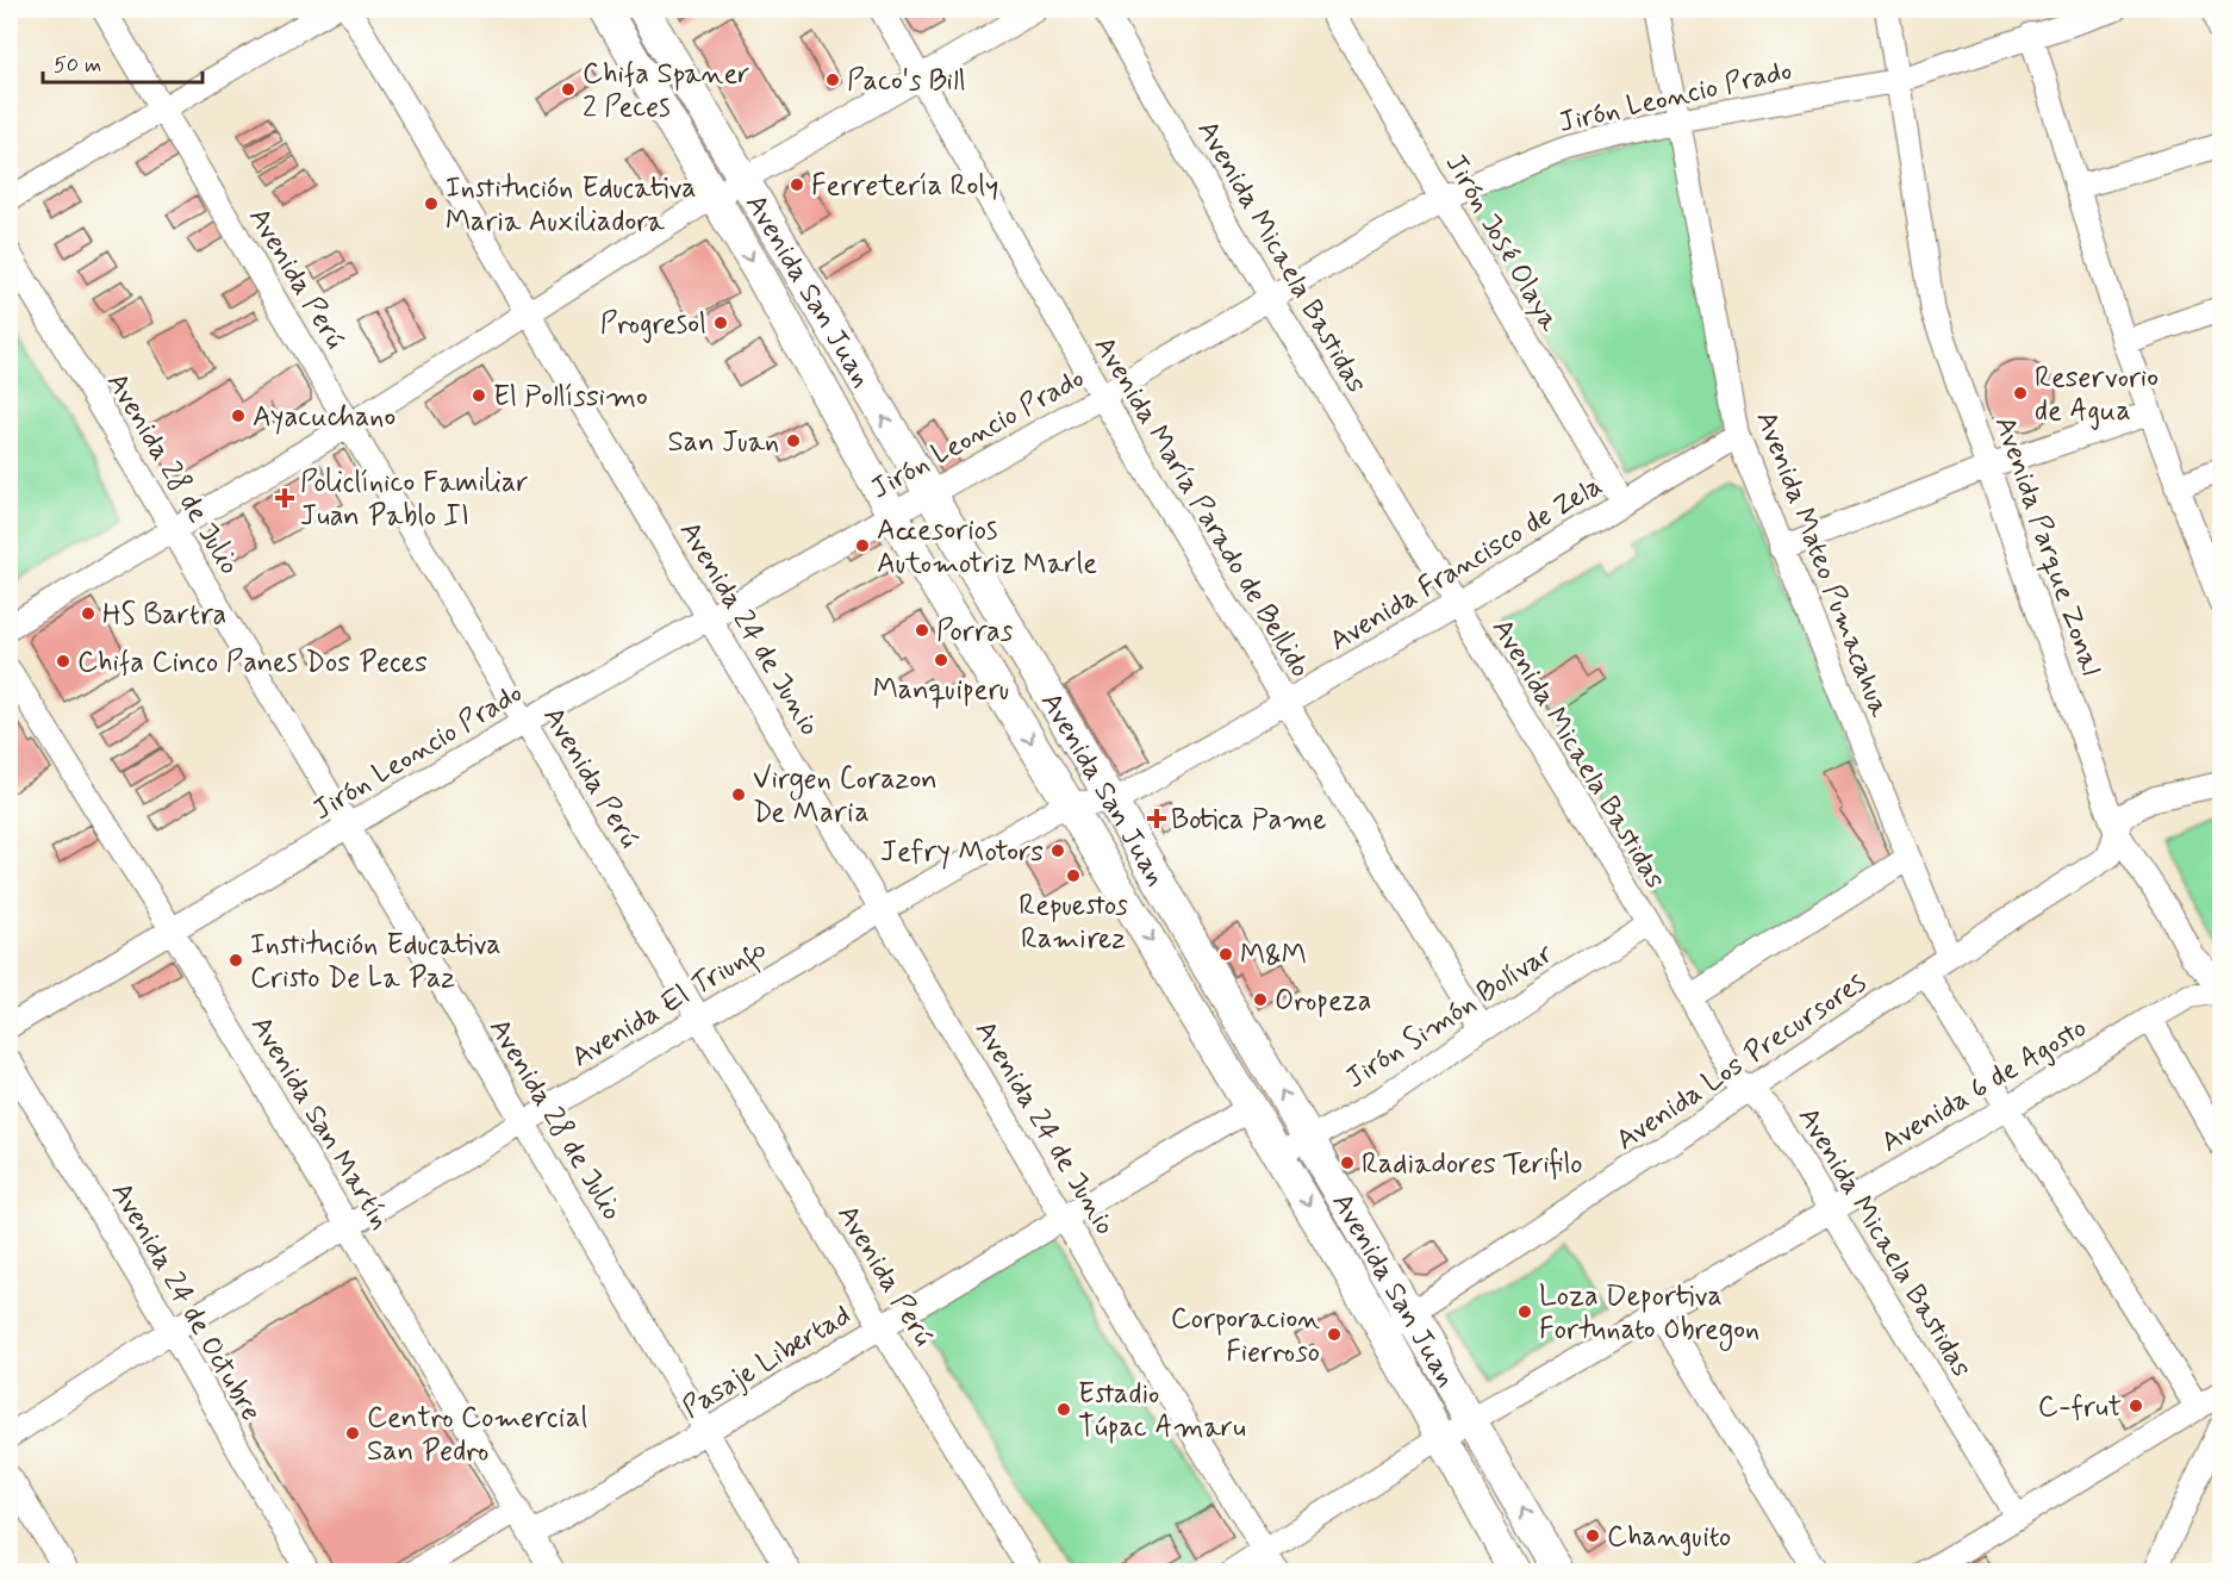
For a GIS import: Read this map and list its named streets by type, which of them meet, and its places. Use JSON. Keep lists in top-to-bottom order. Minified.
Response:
{"streets":{"main road":["Avenida San Juan"],"street":["Jirón Leoncio Prado","Jirón José Olaya","Avenida Micaela Bastidas","Avenida Perú","Avenida 28 de Julio","Avenida María Parado de Bellido","Avenida Parque Zonal","Avenida Francisco de Zela","Avenida Mateo Pumacahua","Avenida 24 de Junio","Avenida El Triunfo","Jirón Simón Bolívar","Avenida Los Precursores","Avenida 6 de Agosto","Avenida San Martín","Avenida 24 de Octubre","Pasaje Libertad"]},"crossings":[["Jirón Leoncio Prado","Jirón José Olaya"],["Jirón Leoncio Prado","Avenida Micaela Bastidas"],["Jirón Leoncio Prado","Avenida Perú"],["Jirón Leoncio Prado","Avenida San Juan"],["Jirón Leoncio Prado","Avenida 28 de Julio"],["Jirón Leoncio Prado","Avenida María Parado de Bellido"],["Jirón Leoncio Prado","Avenida Parque Zonal"],["Jirón Leoncio Prado","Avenida Mateo Pumacahua"],["Jirón Leoncio Prado","Avenida 24 de Junio"],["Jirón Leoncio Prado","Avenida San Martín"],["Jirón José Olaya","Avenida Francisco de Zela"],["Avenida Micaela Bastidas","Avenida Francisco de Zela"],["Avenida Micaela Bastidas","Jirón Simón Bolívar"],["Avenida Micaela Bastidas","Avenida Los Precursores"],["Avenida Micaela Bastidas","Avenida 6 de Agosto"],["Avenida Perú","Avenida El Triunfo"],["Avenida Perú","Pasaje Libertad"],["Avenida San Juan","Avenida Francisco de Zela"],["Avenida San Juan","Avenida El Triunfo"],["Avenida San Juan","Jirón Simón Bolívar"],["Avenida San Juan","Avenida Los Precursores"],["Avenida San Juan","Avenida 6 de Agosto"],["Avenida San Juan","Pasaje Libertad"],["Avenida 28 de Julio","Avenida El Triunfo"],["Avenida 28 de Julio","Pasaje Libertad"],["Avenida María Parado de Bellido","Avenida Francisco de Zela"],["Avenida María Parado de Bellido","Jirón Simón Bolívar"],["Avenida Parque Zonal","Avenida Los Precursores"],["Avenida Francisco de Zela","Avenida Mateo Pumacahua"],["Avenida Francisco de Zela","Avenida El Triunfo"],["Avenida Mateo Pumacahua","Avenida Los Precursores"],["Avenida 24 de Junio","Avenida El Triunfo"],["Avenida 24 de Junio","Avenida 6 de Agosto"],["Avenida 24 de Junio","Pasaje Libertad"],["Avenida El Triunfo","Avenida San Martín"],["Avenida El Triunfo","Avenida 24 de Octubre"],["Avenida San Martín","Pasaje Libertad"]],"places":{"other":["Paco's Bill","Chifa Spaner 2 Peces","Ferretería Roly","Institución Educativa Maria Auxiliadora","Progresol","Reservorio de Agua","El Pollíssimo","Ayacuchano","San Juan","Accesorios Automotriz Marle","HS Bartra","Porras","Manquiperu","Chifa Cinco Panes Dos Peces","Virgen Corazon De Maria","Jefry Motors","Repuestos Ramirez","M&M","Institución Educativa Cristo De La Paz","Oropeza","Radiadores Terifilo","Loza Deportiva Fortunato Obregon","Corporacion Fierroso","C-frut","Estadio Túpac Amaru","Centro Comercial San Pedro","Changuito"],"health":["Policlínico Familiar Juan Pablo II","Botica Pame"]},"scale_bar":"50 m"}
